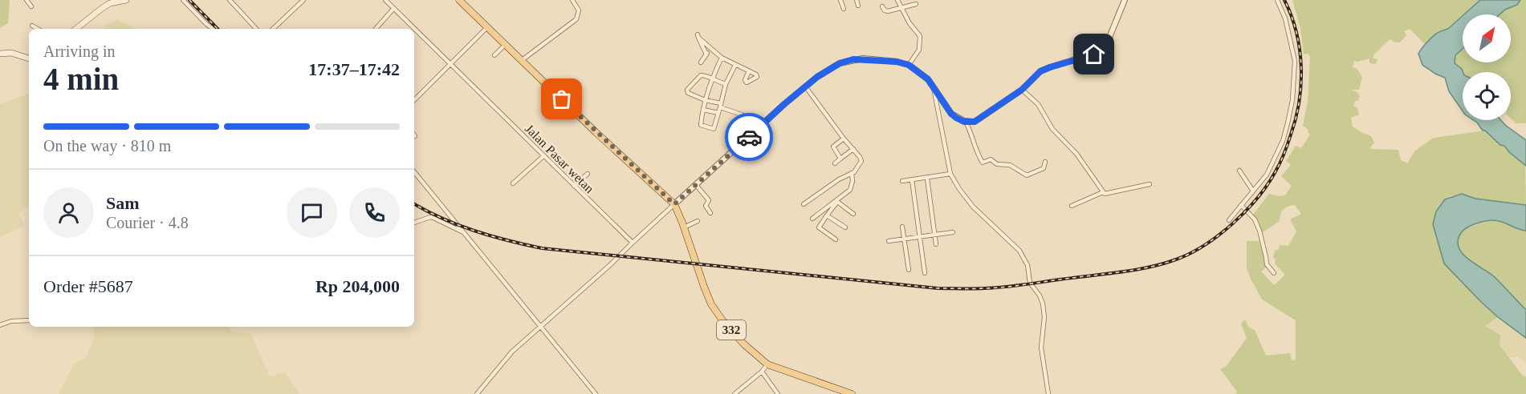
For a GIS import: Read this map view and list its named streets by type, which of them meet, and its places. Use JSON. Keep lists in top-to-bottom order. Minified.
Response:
{"streets":{"main road":["332"],"street":["Jalan Pasar wetan"]},"north":"top right","page":{"heading":["4 min","Arriving in","17:37–17:42"],"panel":["Sam","Courier · 4.8","Order #5687","Rp 204,000"],"bar":"On the way · 810 m"}}
